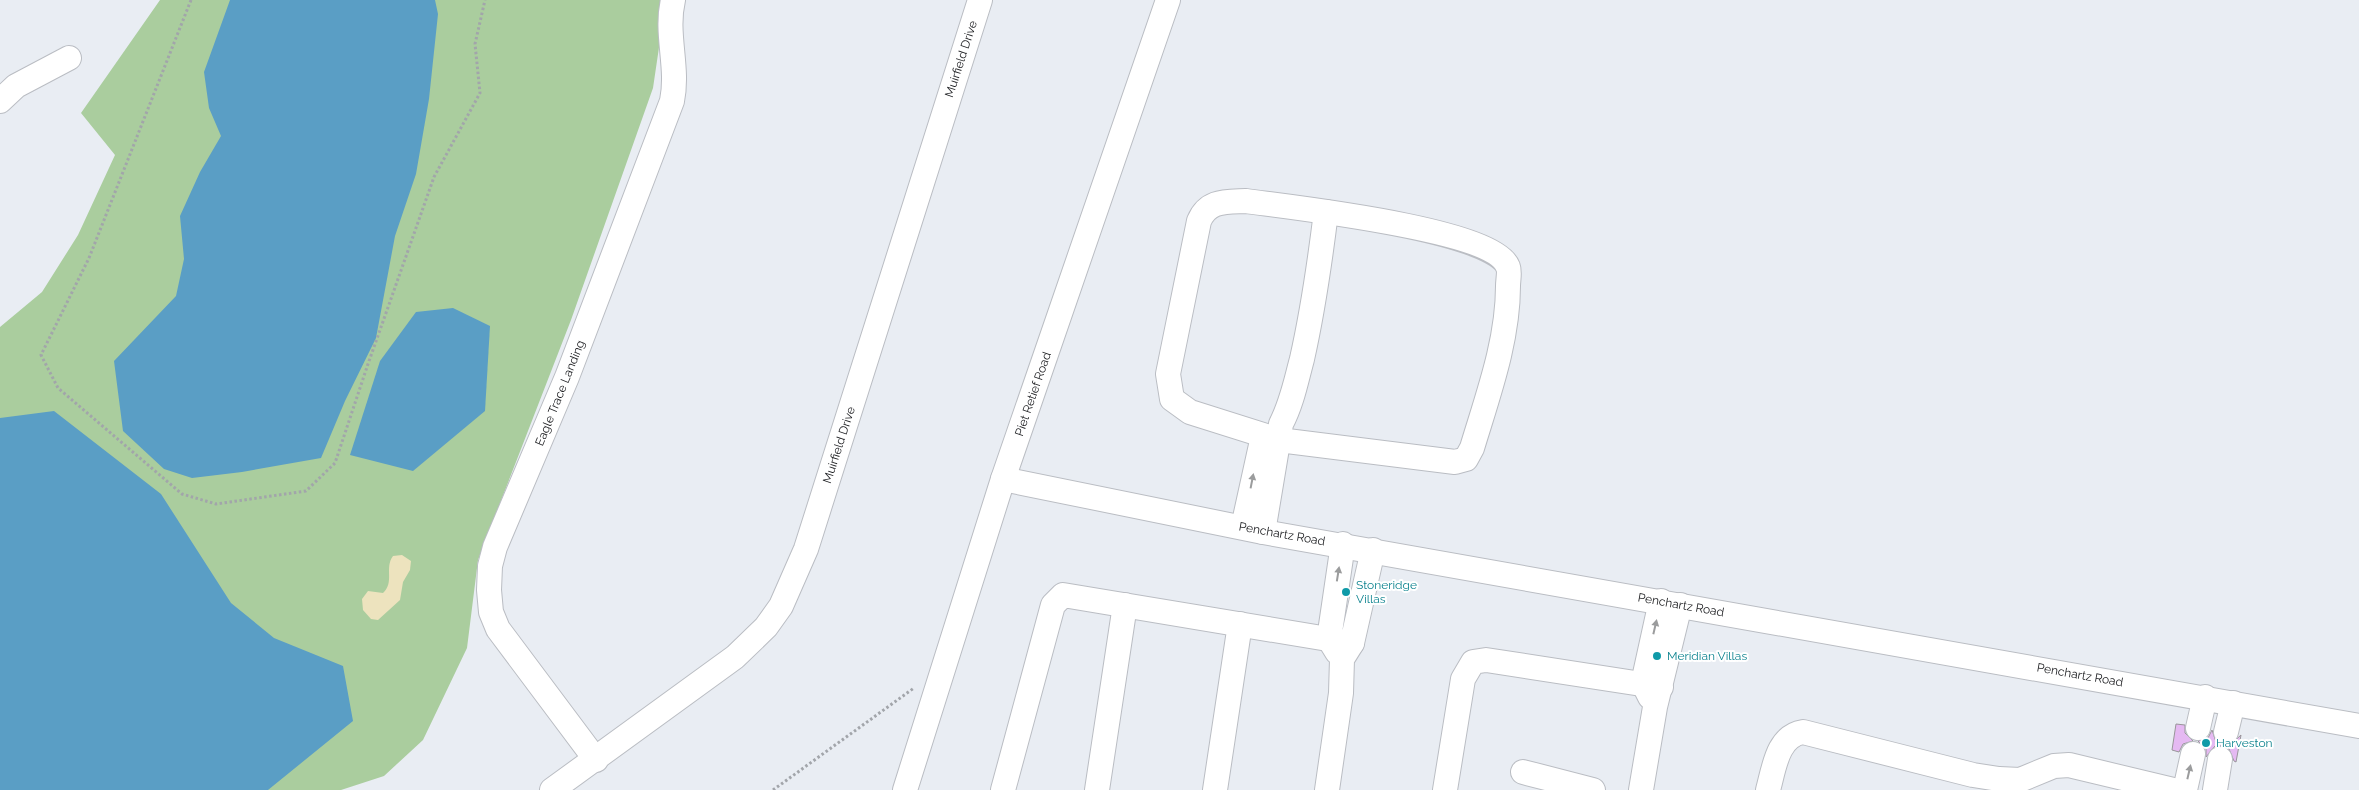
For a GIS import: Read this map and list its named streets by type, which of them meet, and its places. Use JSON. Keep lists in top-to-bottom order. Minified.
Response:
{"streets":{"street":["Muirfield Drive","Eagle Trace Landing","Piet Retief Road","Penchartz Road"]},"crossings":[["Muirfield Drive","Eagle Trace Landing"],["Piet Retief Road","Penchartz Road"]],"places":["Stoneridge Villas","Meridian Villas","Harveston"]}
